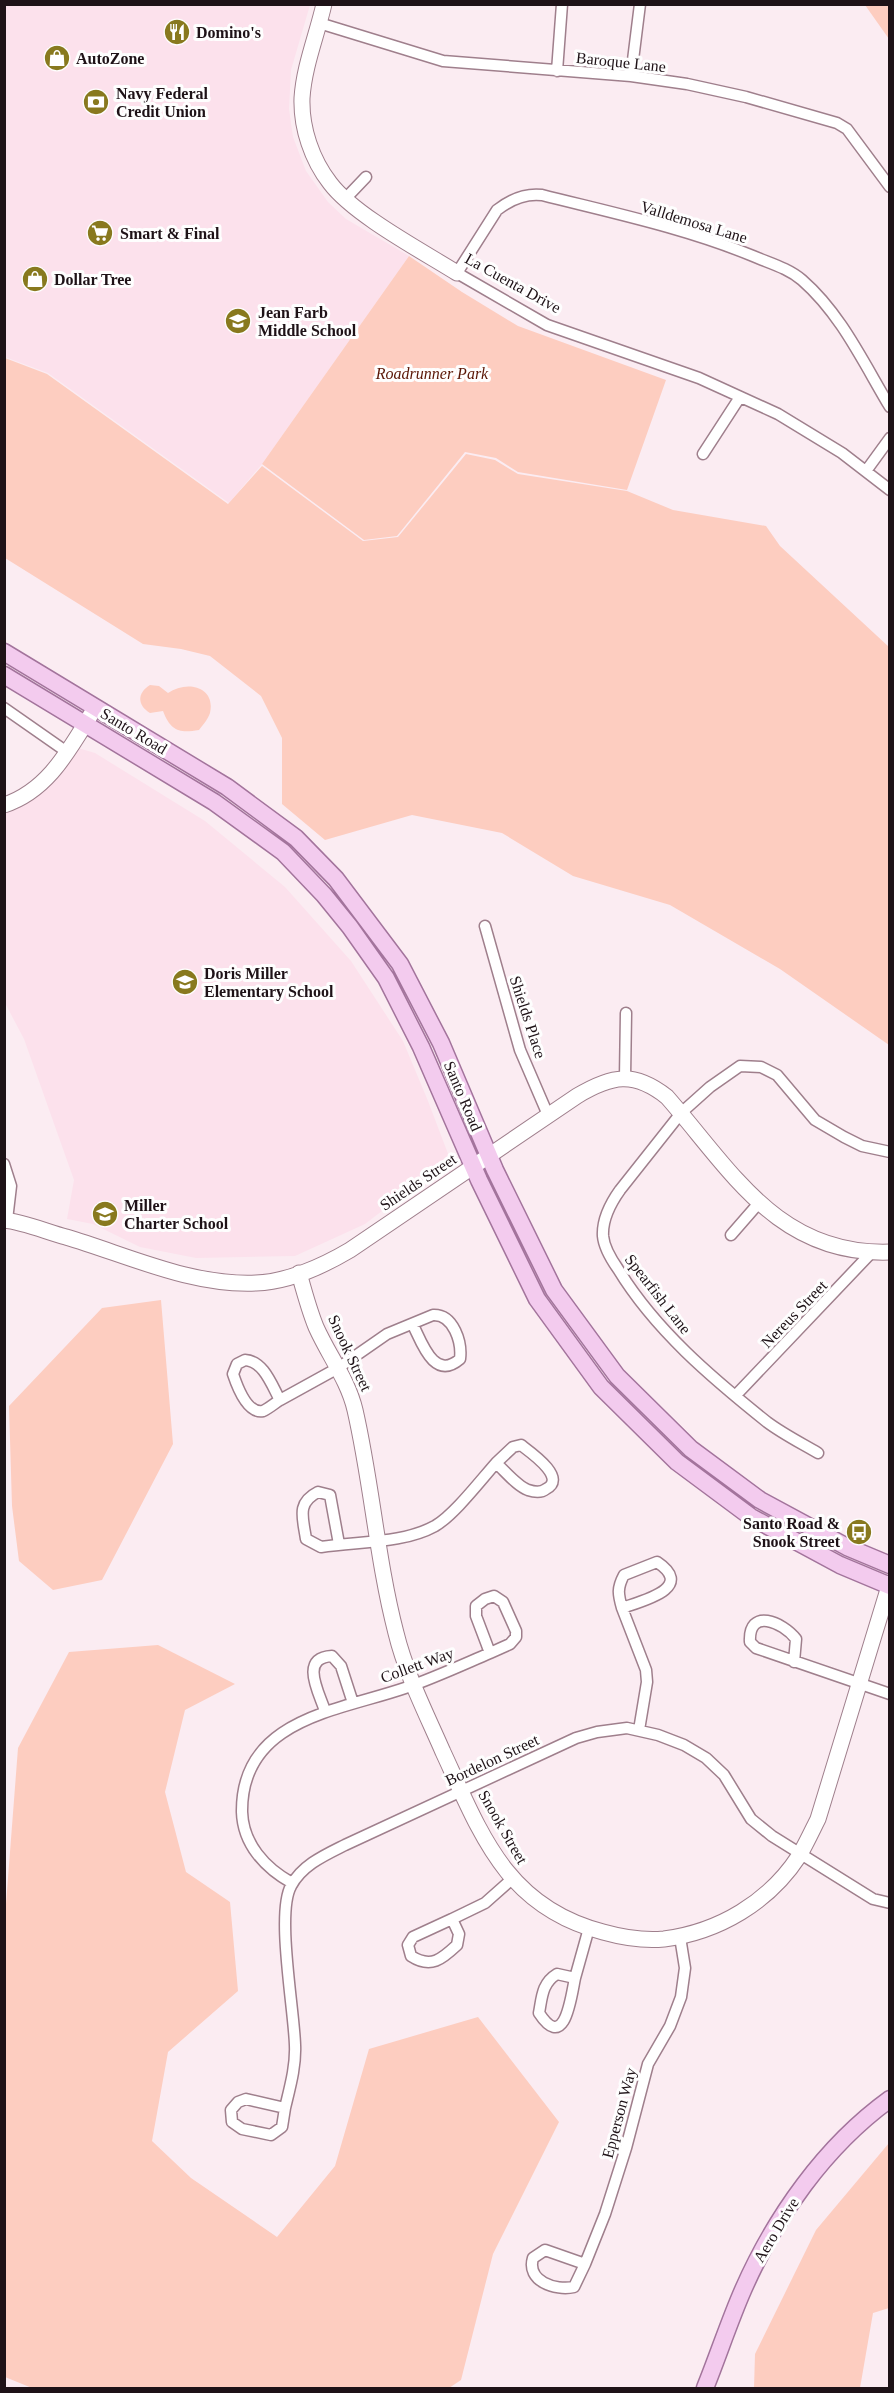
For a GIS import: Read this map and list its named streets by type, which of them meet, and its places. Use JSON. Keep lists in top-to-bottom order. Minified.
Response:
{"streets":{"main road":["Santo Road","Aero Drive"],"street":["Baroque Lane","Valldemosa Lane","La Cuenta Drive","Shields Place","Shields Street","Spearfish Lane","Nereus Street","Snook Street","Collett Way","Bordelon Street","Epperson Way"]},"crossings":[["Baroque Lane","La Cuenta Drive"],["Valldemosa Lane","La Cuenta Drive"],["Santo Road","Shields Street"],["Santo Road","Snook Street"],["Shields Place","Shields Street"],["Shields Street","Snook Street"],["Spearfish Lane","Nereus Street"],["Snook Street","Collett Way"],["Snook Street","Bordelon Street"],["Snook Street","Epperson Way"],["Collett Way","Bordelon Street"]],"parks":["Roadrunner Park"],"places":{"restaurant":["Domino's"],"shop":["AutoZone","Dollar Tree"],"bank":["Navy Federal Credit Union"],"supermarket":["Smart & Final"],"school or university":["Jean Farb Middle School","Doris Miller Elementary School","Miller Charter School"],"bus stop":["Santo Road & Snook Street"]}}
